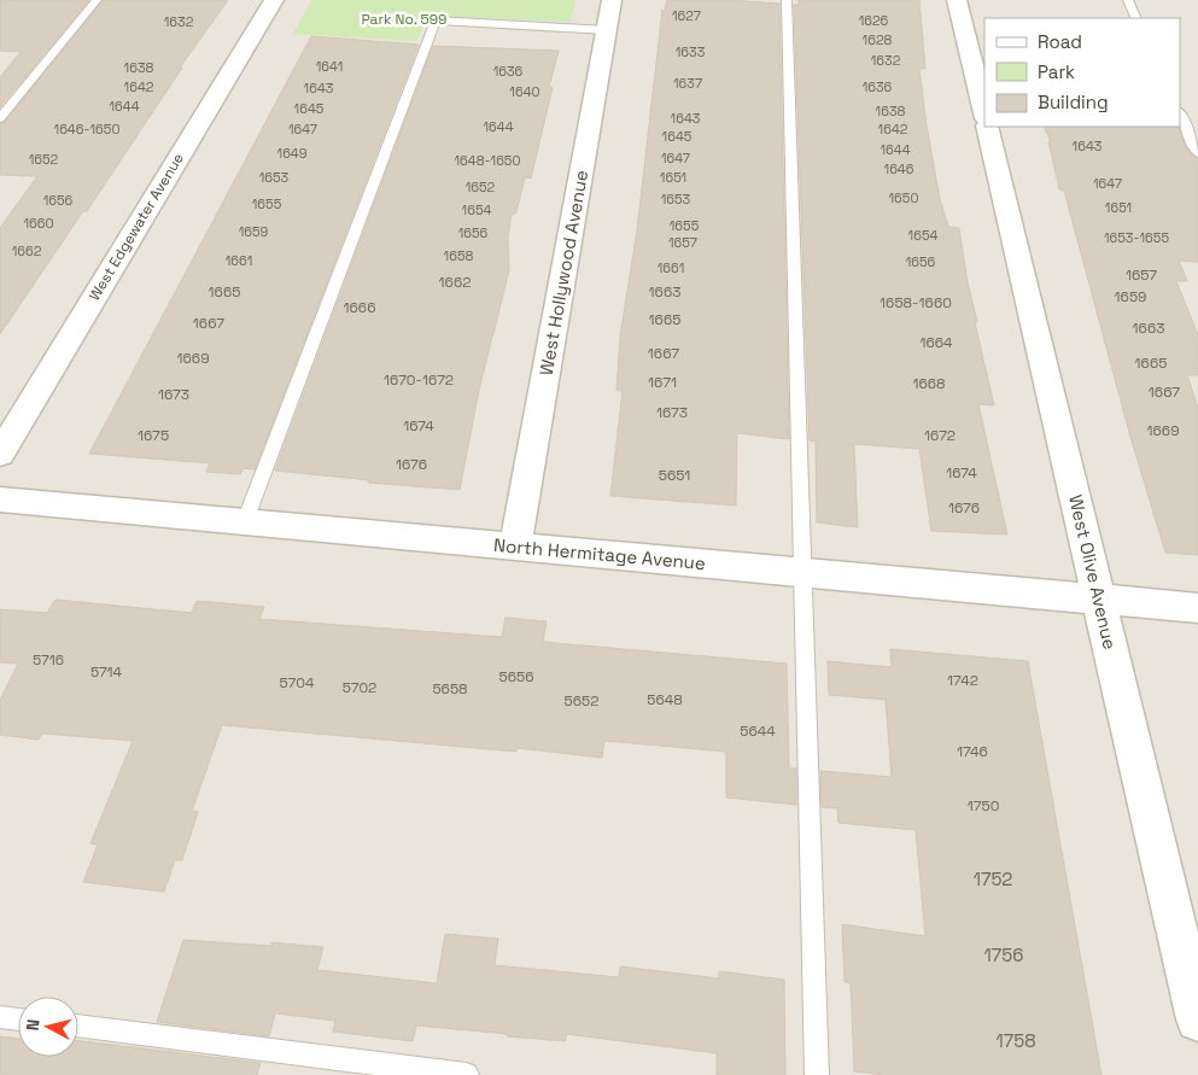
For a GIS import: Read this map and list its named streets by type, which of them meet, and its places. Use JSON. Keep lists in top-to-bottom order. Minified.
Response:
{"streets":{"street":["West Edgewater Avenue","West Hollywood Avenue","North Hermitage Avenue","West Olive Avenue"]},"crossings":[["West Hollywood Avenue","North Hermitage Avenue"],["North Hermitage Avenue","West Olive Avenue"]],"parks":["Park No. 599"],"house_numbers":["1627","1626","1632","1628","1633","1632","1641","1638","1636","1637","1642","1636","1643","1640","1644","1645","1638","1643","1644","1646-1650","1647","1642","1645","1643","1644","1649","1647","1652","1648-1650","1646","1653","1651","1647","1652","1650","1653","1656","1655","1651","1654","1660","1655","1659","1656","1654","1653-1655","1657","1662","1658","1661","1656","1661","1657","1662","1665","1663","1659","1658-1660","1666","1665","1667","1663","1664","1667","1669","1665","1670-1672","1671","1668","1667","1673","1673","1674","1669","1675","1672","1676","1674","5651","1676","5716","5714","5656","1742","5704","5702","5658","5648","5652","5644","1746","1750","1752","1756","1758"],"legend":["Road","Park","Building"],"north":"left"}
